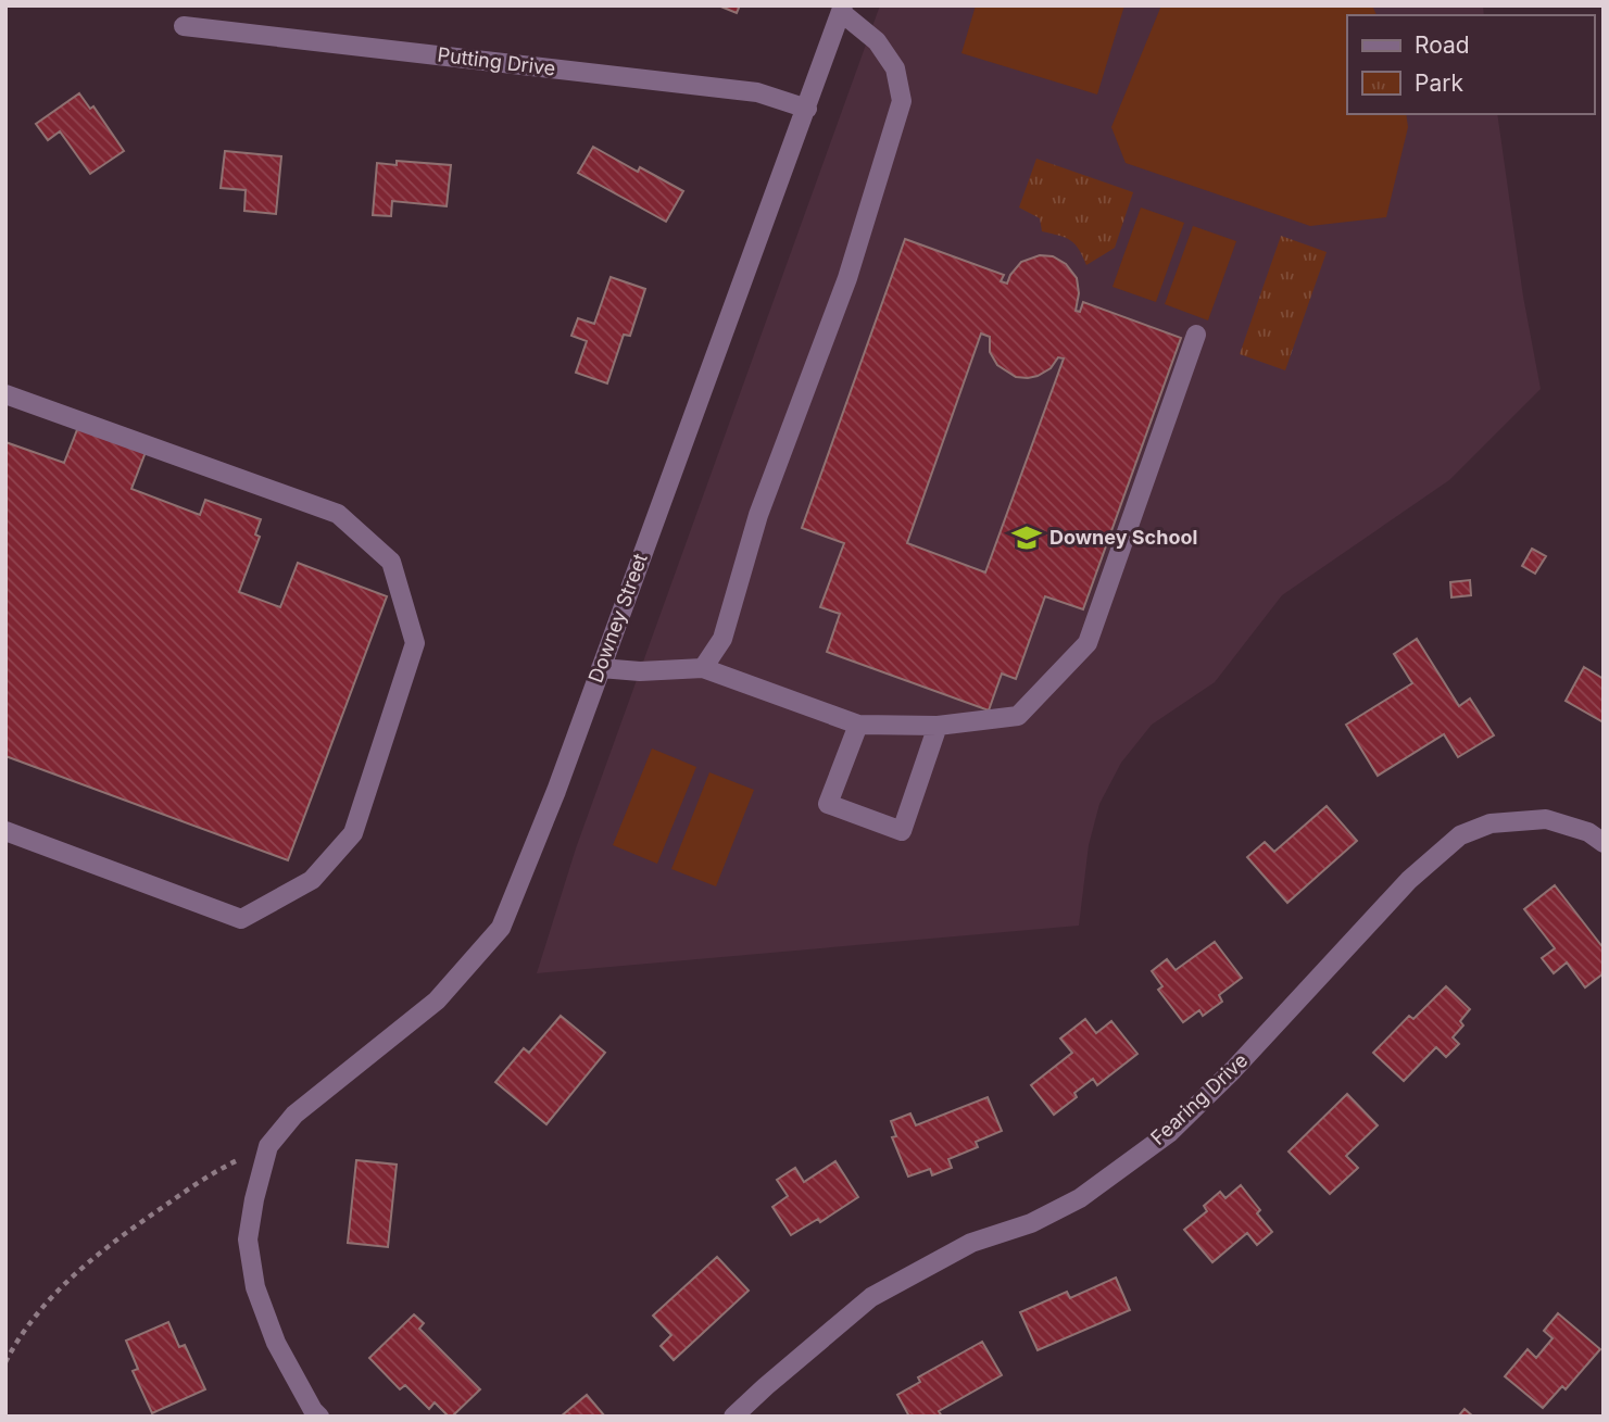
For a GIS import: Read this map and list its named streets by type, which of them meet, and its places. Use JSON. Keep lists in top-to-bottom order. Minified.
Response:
{"streets":{"street":["Putting Drive","Downey Street","Fearing Drive"]},"crossings":[["Putting Drive","Downey Street"]],"places":{"school or university":["Downey School"]},"legend":["Road","Park"]}
